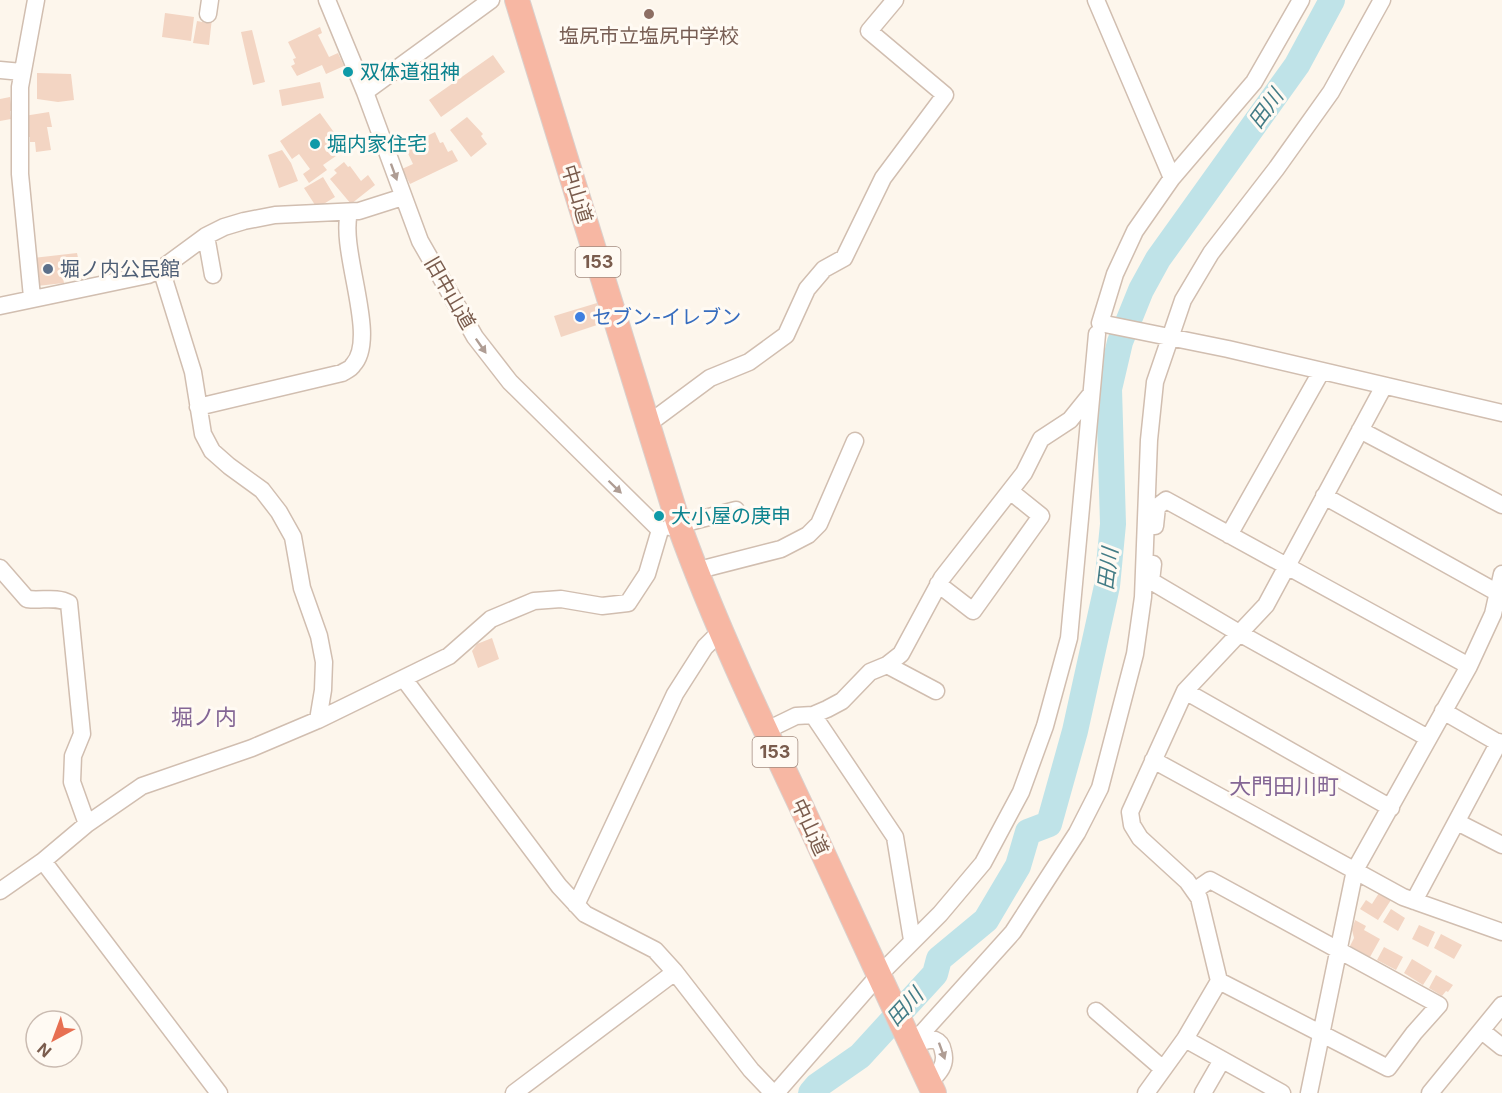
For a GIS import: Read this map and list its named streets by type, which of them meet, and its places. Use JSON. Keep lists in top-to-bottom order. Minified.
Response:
{"streets":{"highway":["中山道","153"],"street":["旧中山道"]},"crossings":[["中山道","旧中山道"]],"one_way":["旧中山道"],"districts":["堀ノ内","大門田川町"],"water":["田川"],"places":["塩尻市立塩尻中学校","双体道祖神","堀内家住宅","堀ノ内公民館","セブン-イレブン","大小屋の庚申"],"north":"bottom left"}
